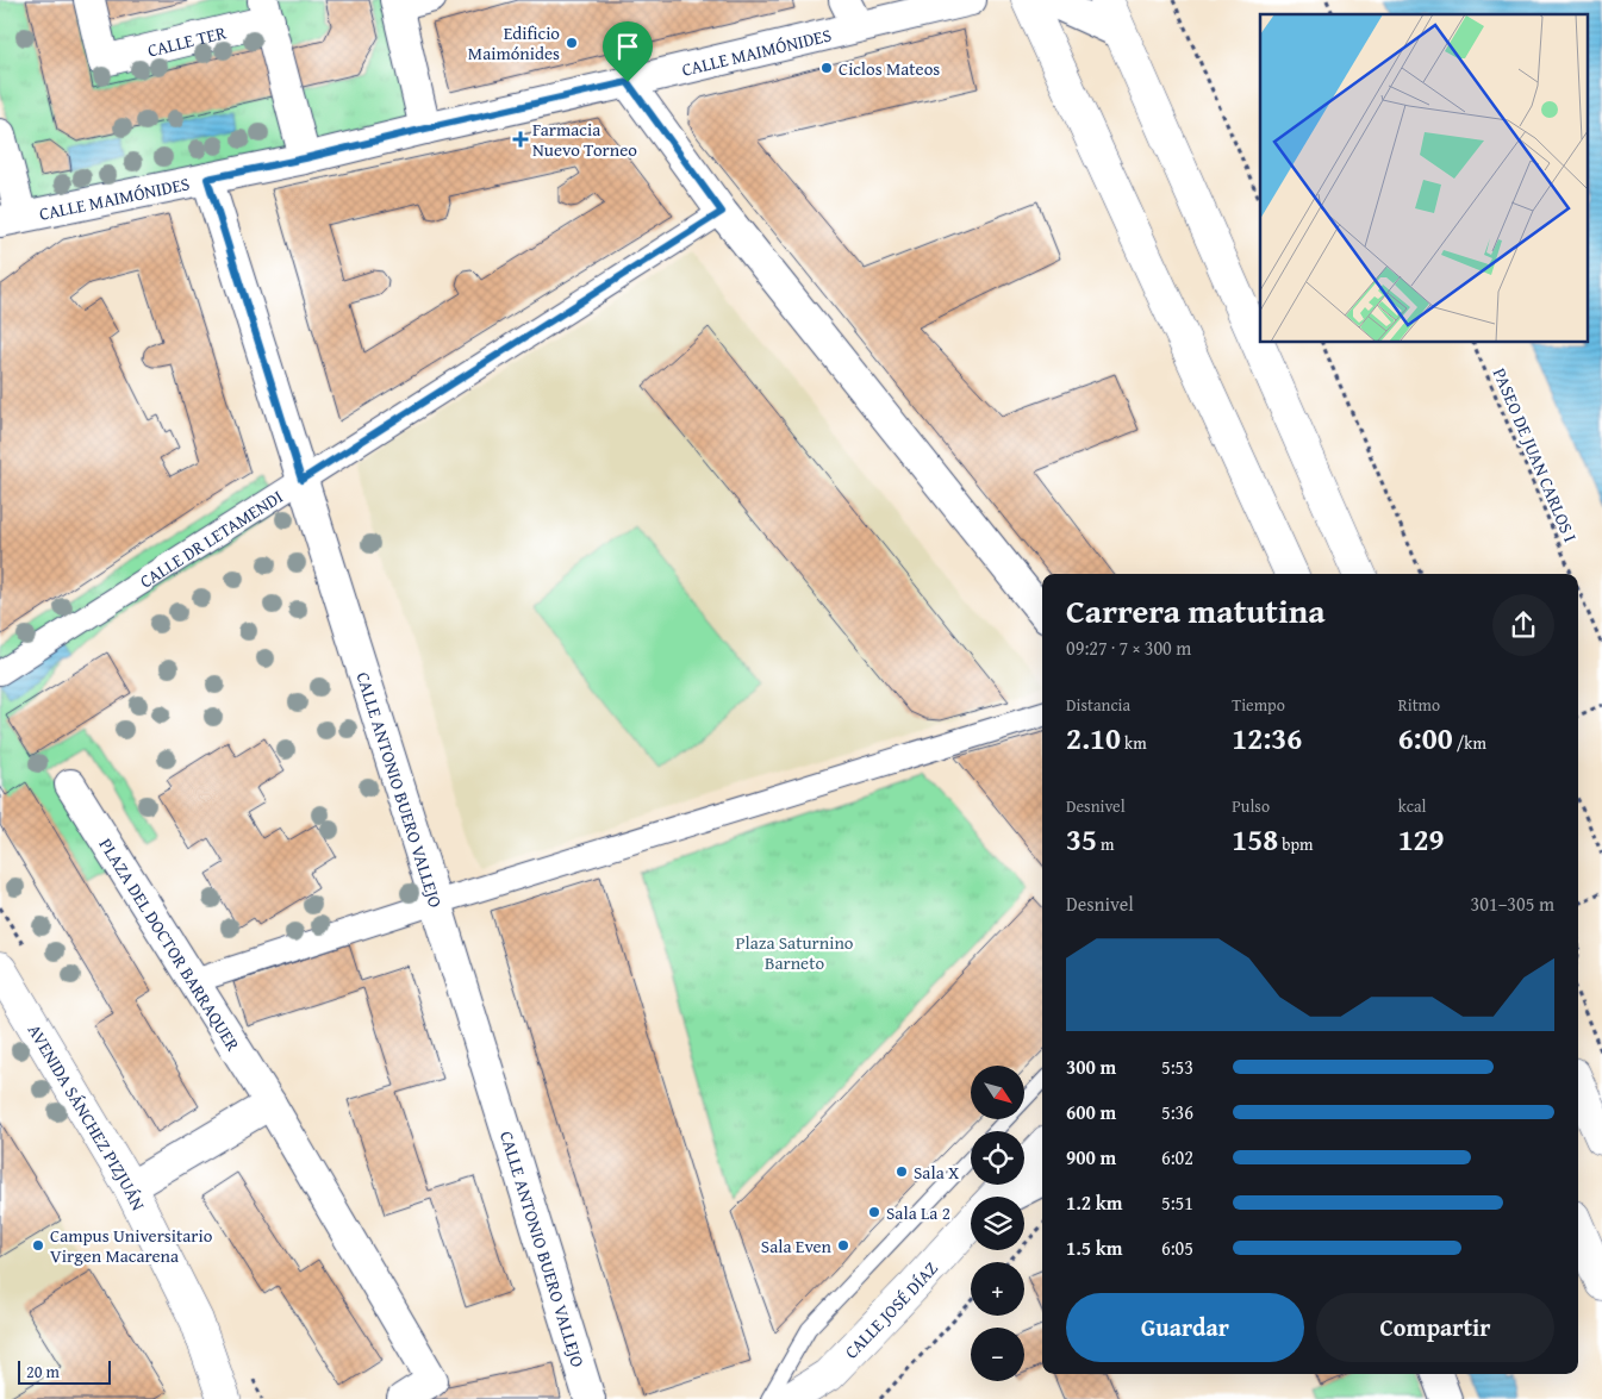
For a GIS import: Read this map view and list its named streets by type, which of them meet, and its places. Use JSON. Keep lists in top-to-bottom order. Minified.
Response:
{"streets":{"main road":["AVENIDA SÁNCHEZ PIZJUÁN","CALLE JOSÉ DÍAZ"],"street":["CALLE TER","CALLE MAIMÓNIDES","CALLE DR LETAMENDI","CALLE ANTONIO BUERO VALLEJO","PLAZA DEL DOCTOR BARRAQUER"],"path":["PASEO DE JUAN CARLOS I"]},"crossings":[["CALLE MAIMÓNIDES","CALLE ANTONIO BUERO VALLEJO"],["CALLE DR LETAMENDI","CALLE ANTONIO BUERO VALLEJO"]],"parks":["Plaza Saturnino Barneto"],"places":{"other":["Edificio Maimónides","Ciclos Mateos","Sala X","Sala La 2","Campus Universitario Virgen Macarena","Sala Even"],"health":["Farmacia Nuevo Torneo"]},"scale_bar":"20 m","north":"bottom right","page":{"heading":["Carrera matutina","09:27 · 7 × 300 m"],"stats":[["Distancia","2.10 km"],["Tiempo","12:36"],["Ritmo","6:00 /km"],["Desnivel","35 m"],["Pulso","158 bpm"],["kcal","129"]],"chart":["Desnivel","301–305 m"],"list":[{"name":"300 m","note":"5:53"},{"name":"600 m","note":"5:36"},{"name":"900 m","note":"6:02"},{"name":"1.2 km","note":"5:51"},{"name":"1.5 km","note":"6:05"}],"map_buttons":["+","−"],"buttons":["Guardar","Compartir"],"scale":"20 m"}}
